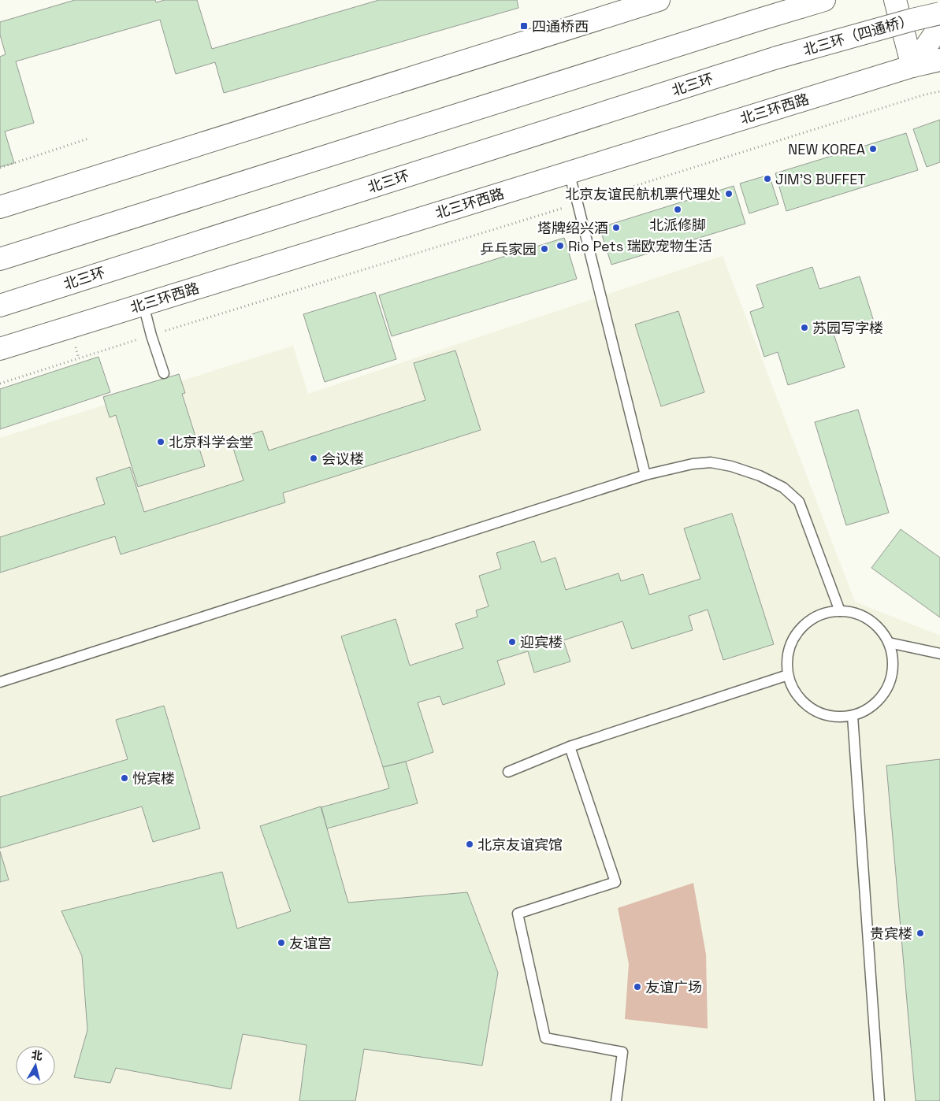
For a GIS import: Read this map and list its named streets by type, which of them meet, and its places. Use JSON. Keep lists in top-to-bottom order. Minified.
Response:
{"streets":{"main road":["北三环（四通桥）","北三环","北三环西路"]},"crossings":[["北三环（四通桥）","北三环"]],"places":{"transit":["四通桥西"],"other":["NEW KOREA","JIM'S BUFFET","北京友谊民航机票代理处","北派修脚","塔牌绍兴酒","Rio Pets 瑞欧宠物生活","乒乓家园","苏园写字楼","北京科学会堂","会议楼","迎宾楼","悅宾楼","北京友谊宾馆","贵宾楼","友谊宫","友谊广场"]},"north":"top"}
